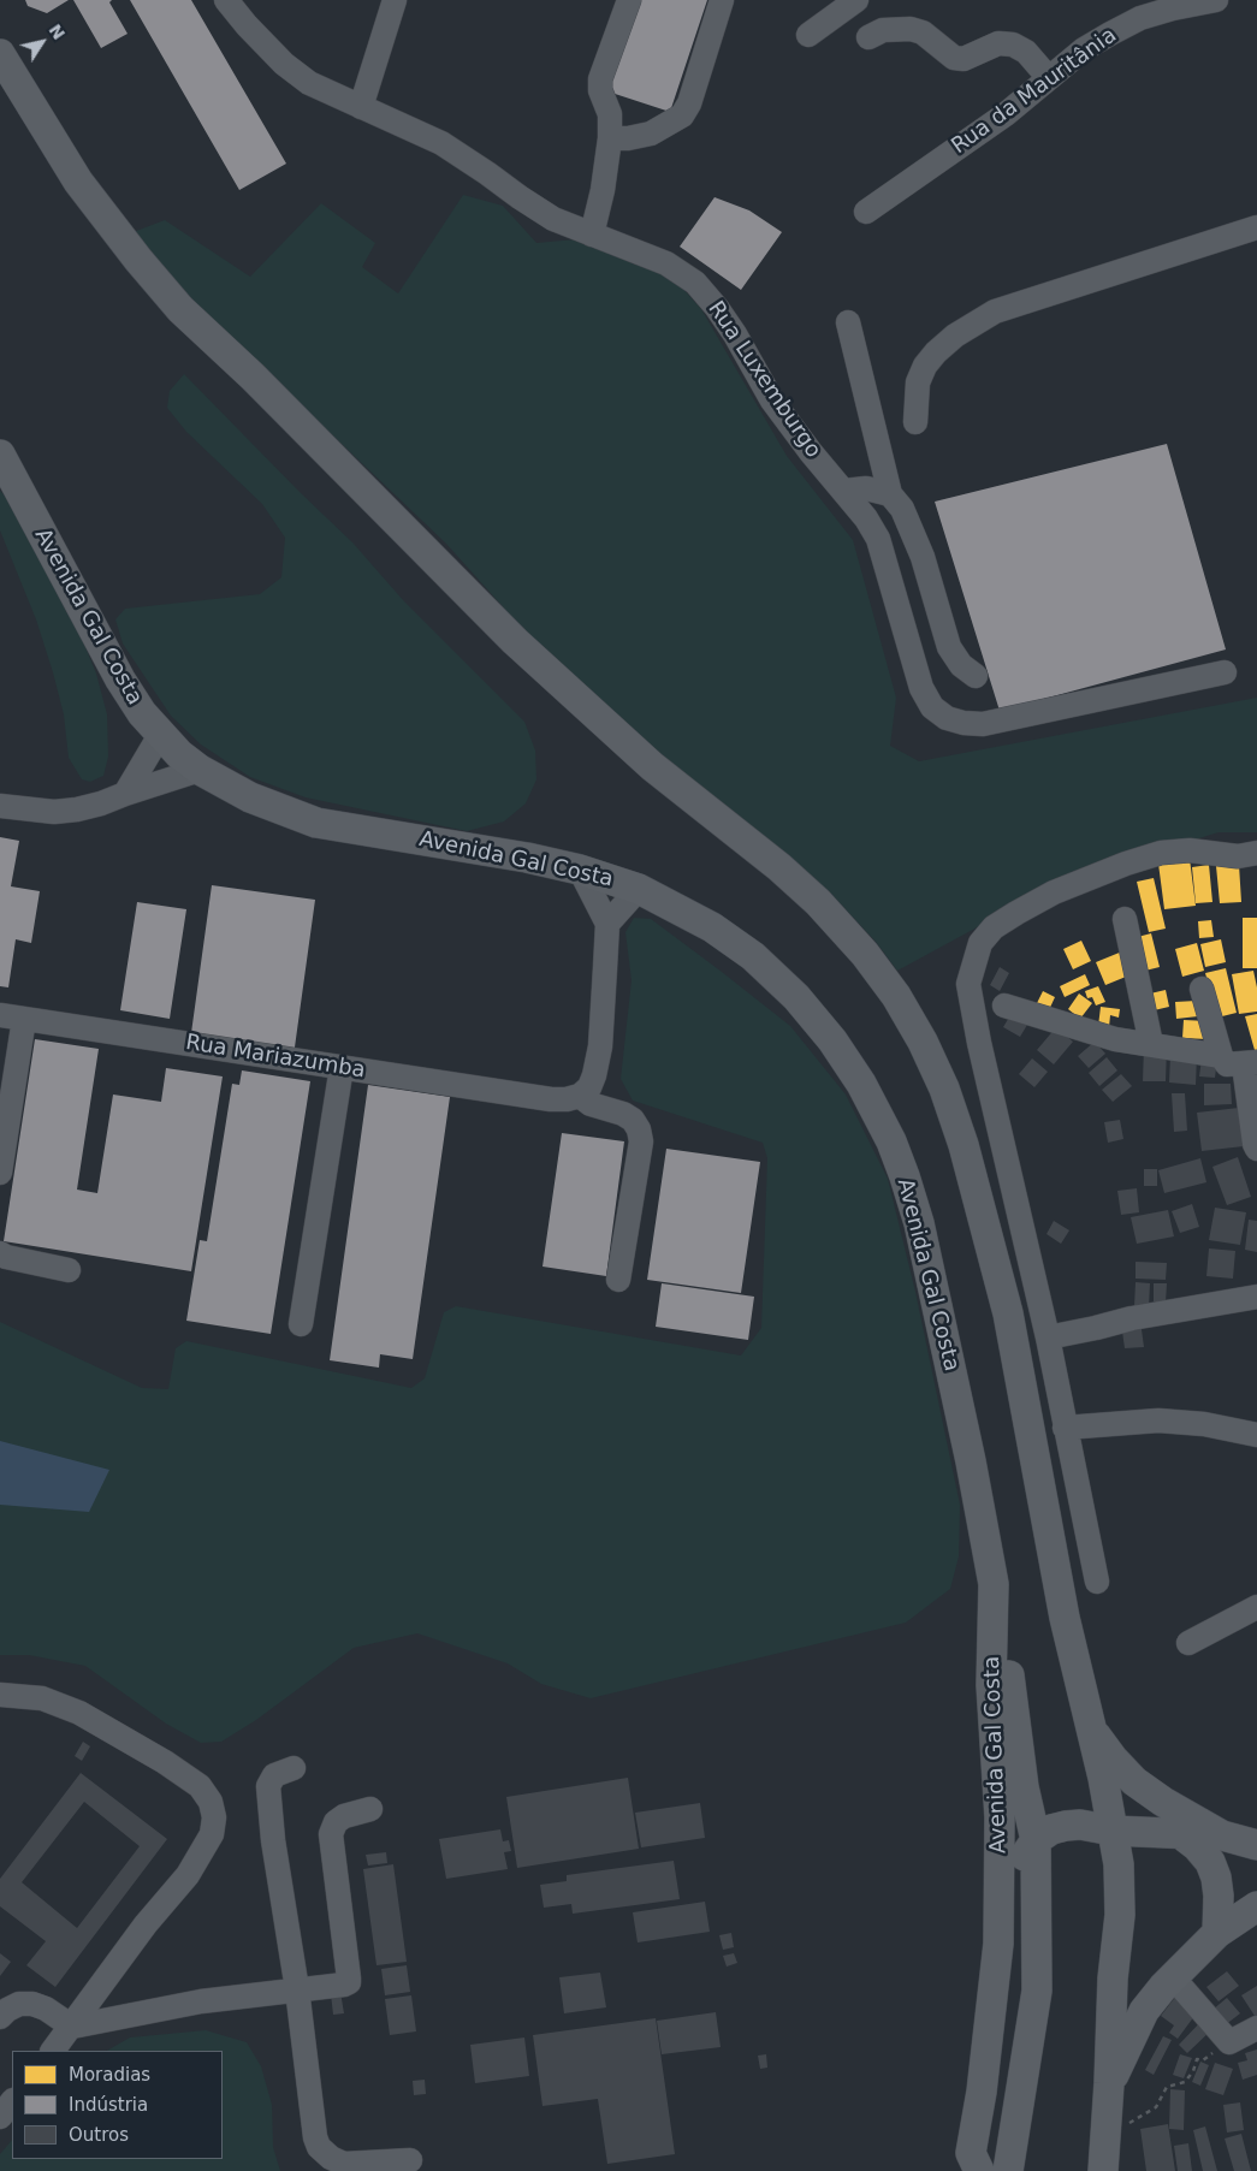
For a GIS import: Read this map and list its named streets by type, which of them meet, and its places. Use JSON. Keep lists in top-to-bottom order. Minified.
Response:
{"streets":{"main road":["Avenida Gal Costa"],"street":["Rua da Mauritânia","Rua Luxemburgo","Rua Mariazumba"]},"legend":["Moradias","Indústria","Outros"],"north":"top right"}
